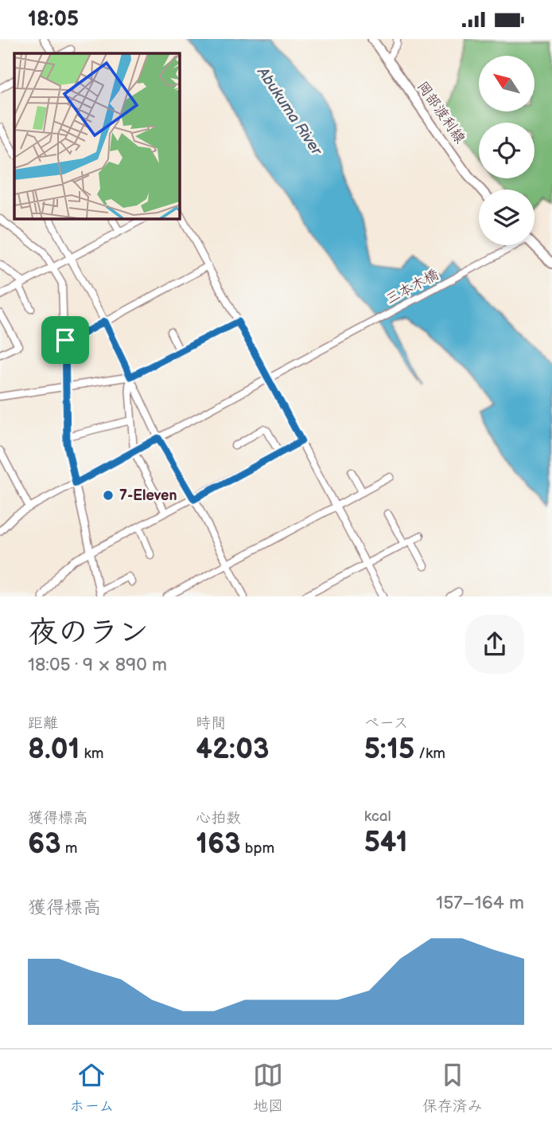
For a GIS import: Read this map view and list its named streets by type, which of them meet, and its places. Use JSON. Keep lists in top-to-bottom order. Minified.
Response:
{"streets":{"main road":["岡部渡利線"],"street":["三本木橋"]},"water":["Abukuma River"],"places":["7-Eleven"],"north":"top left","page":{"status":"18:05","heading":["夜のラン","18:05 · 9 × 890 m"],"stats":[["距離","8.01 km"],["時間","42:03"],["ペース","5:15 /km"],["獲得標高","63 m"],["心拍数","163 bpm"],["kcal","541"]],"chart":["獲得標高","157–164 m"],"tabs":["ホーム","地図","保存済み"]}}
